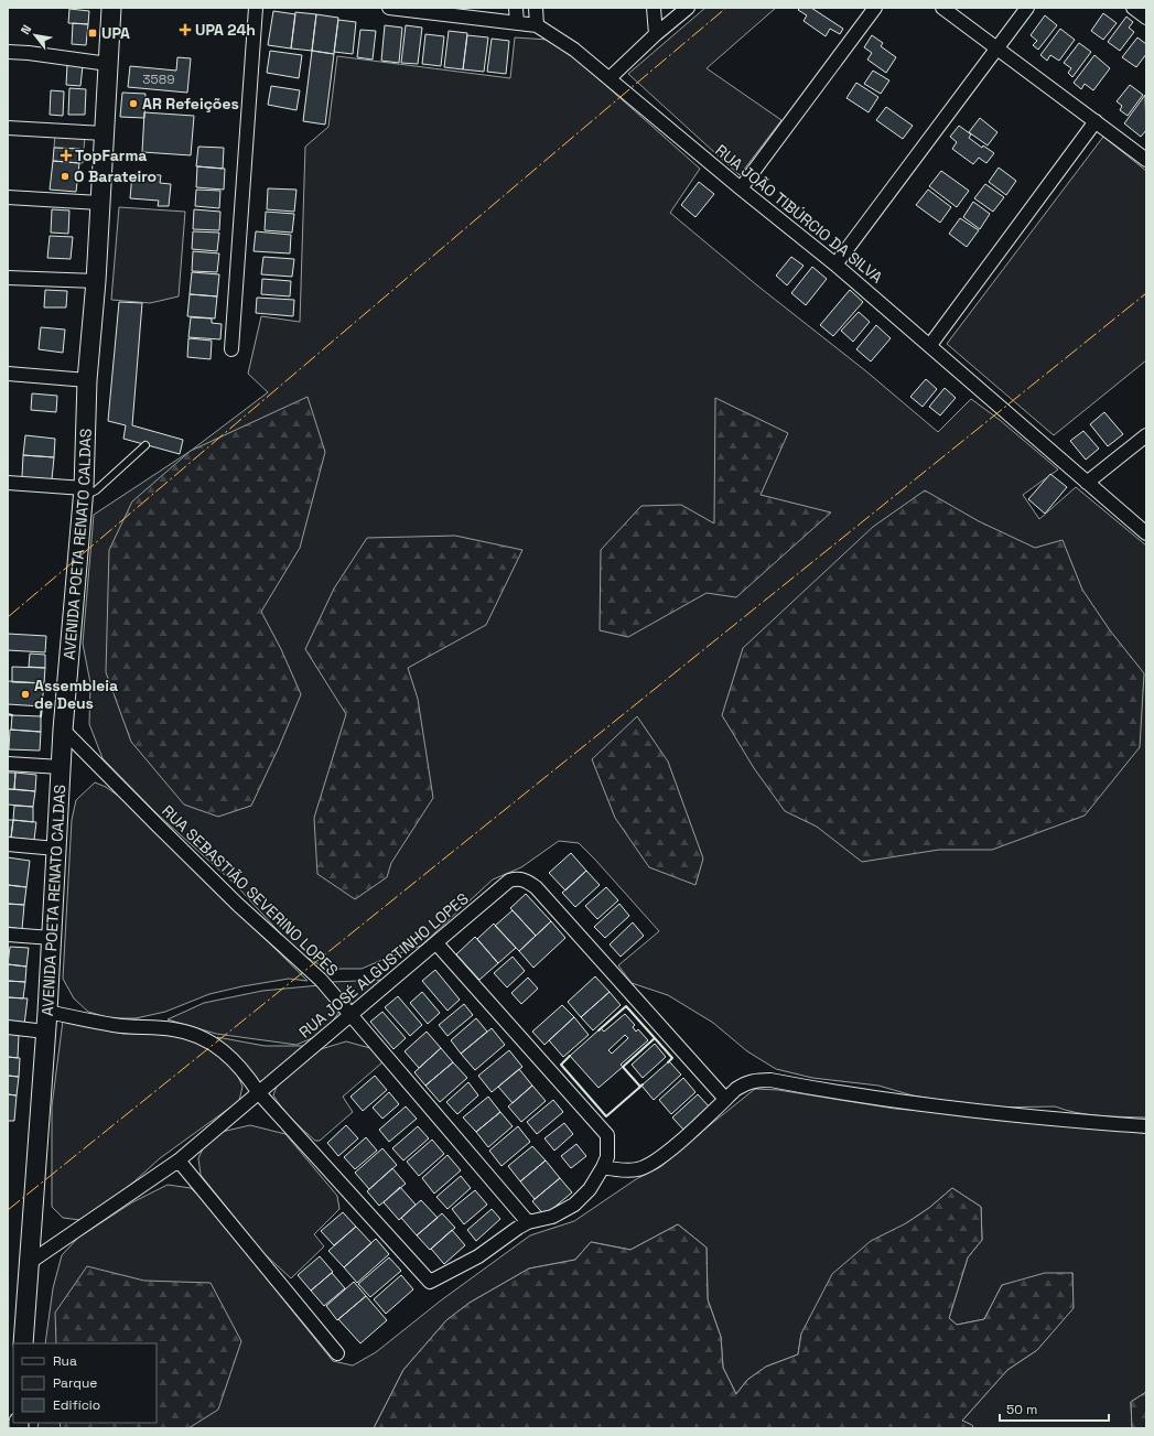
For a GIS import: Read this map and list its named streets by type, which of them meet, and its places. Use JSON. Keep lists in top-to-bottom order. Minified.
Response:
{"streets":{"main road":["AVENIDA POETA RENATO CALDAS"],"street":["RUA JOÃO TIBÚRCIO DA SILVA","RUA SEBASTIÃO SEVERINO LOPES","RUA JOSÉ ALGUSTINHO LOPES"]},"crossings":[["AVENIDA POETA RENATO CALDAS","RUA SEBASTIÃO SEVERINO LOPES"],["AVENIDA POETA RENATO CALDAS","RUA JOSÉ ALGUSTINHO LOPES"],["RUA SEBASTIÃO SEVERINO LOPES","RUA JOSÉ ALGUSTINHO LOPES"]],"places":{"health":["UPA 24h","TopFarma"],"transit":["UPA"],"other":["AR Refeições","O Barateiro","Assembleia de Deus"]},"house_numbers":["3589"],"legend":["Rua","Parque","Edifício"],"scale_bar":"50 m","north":"top left"}
